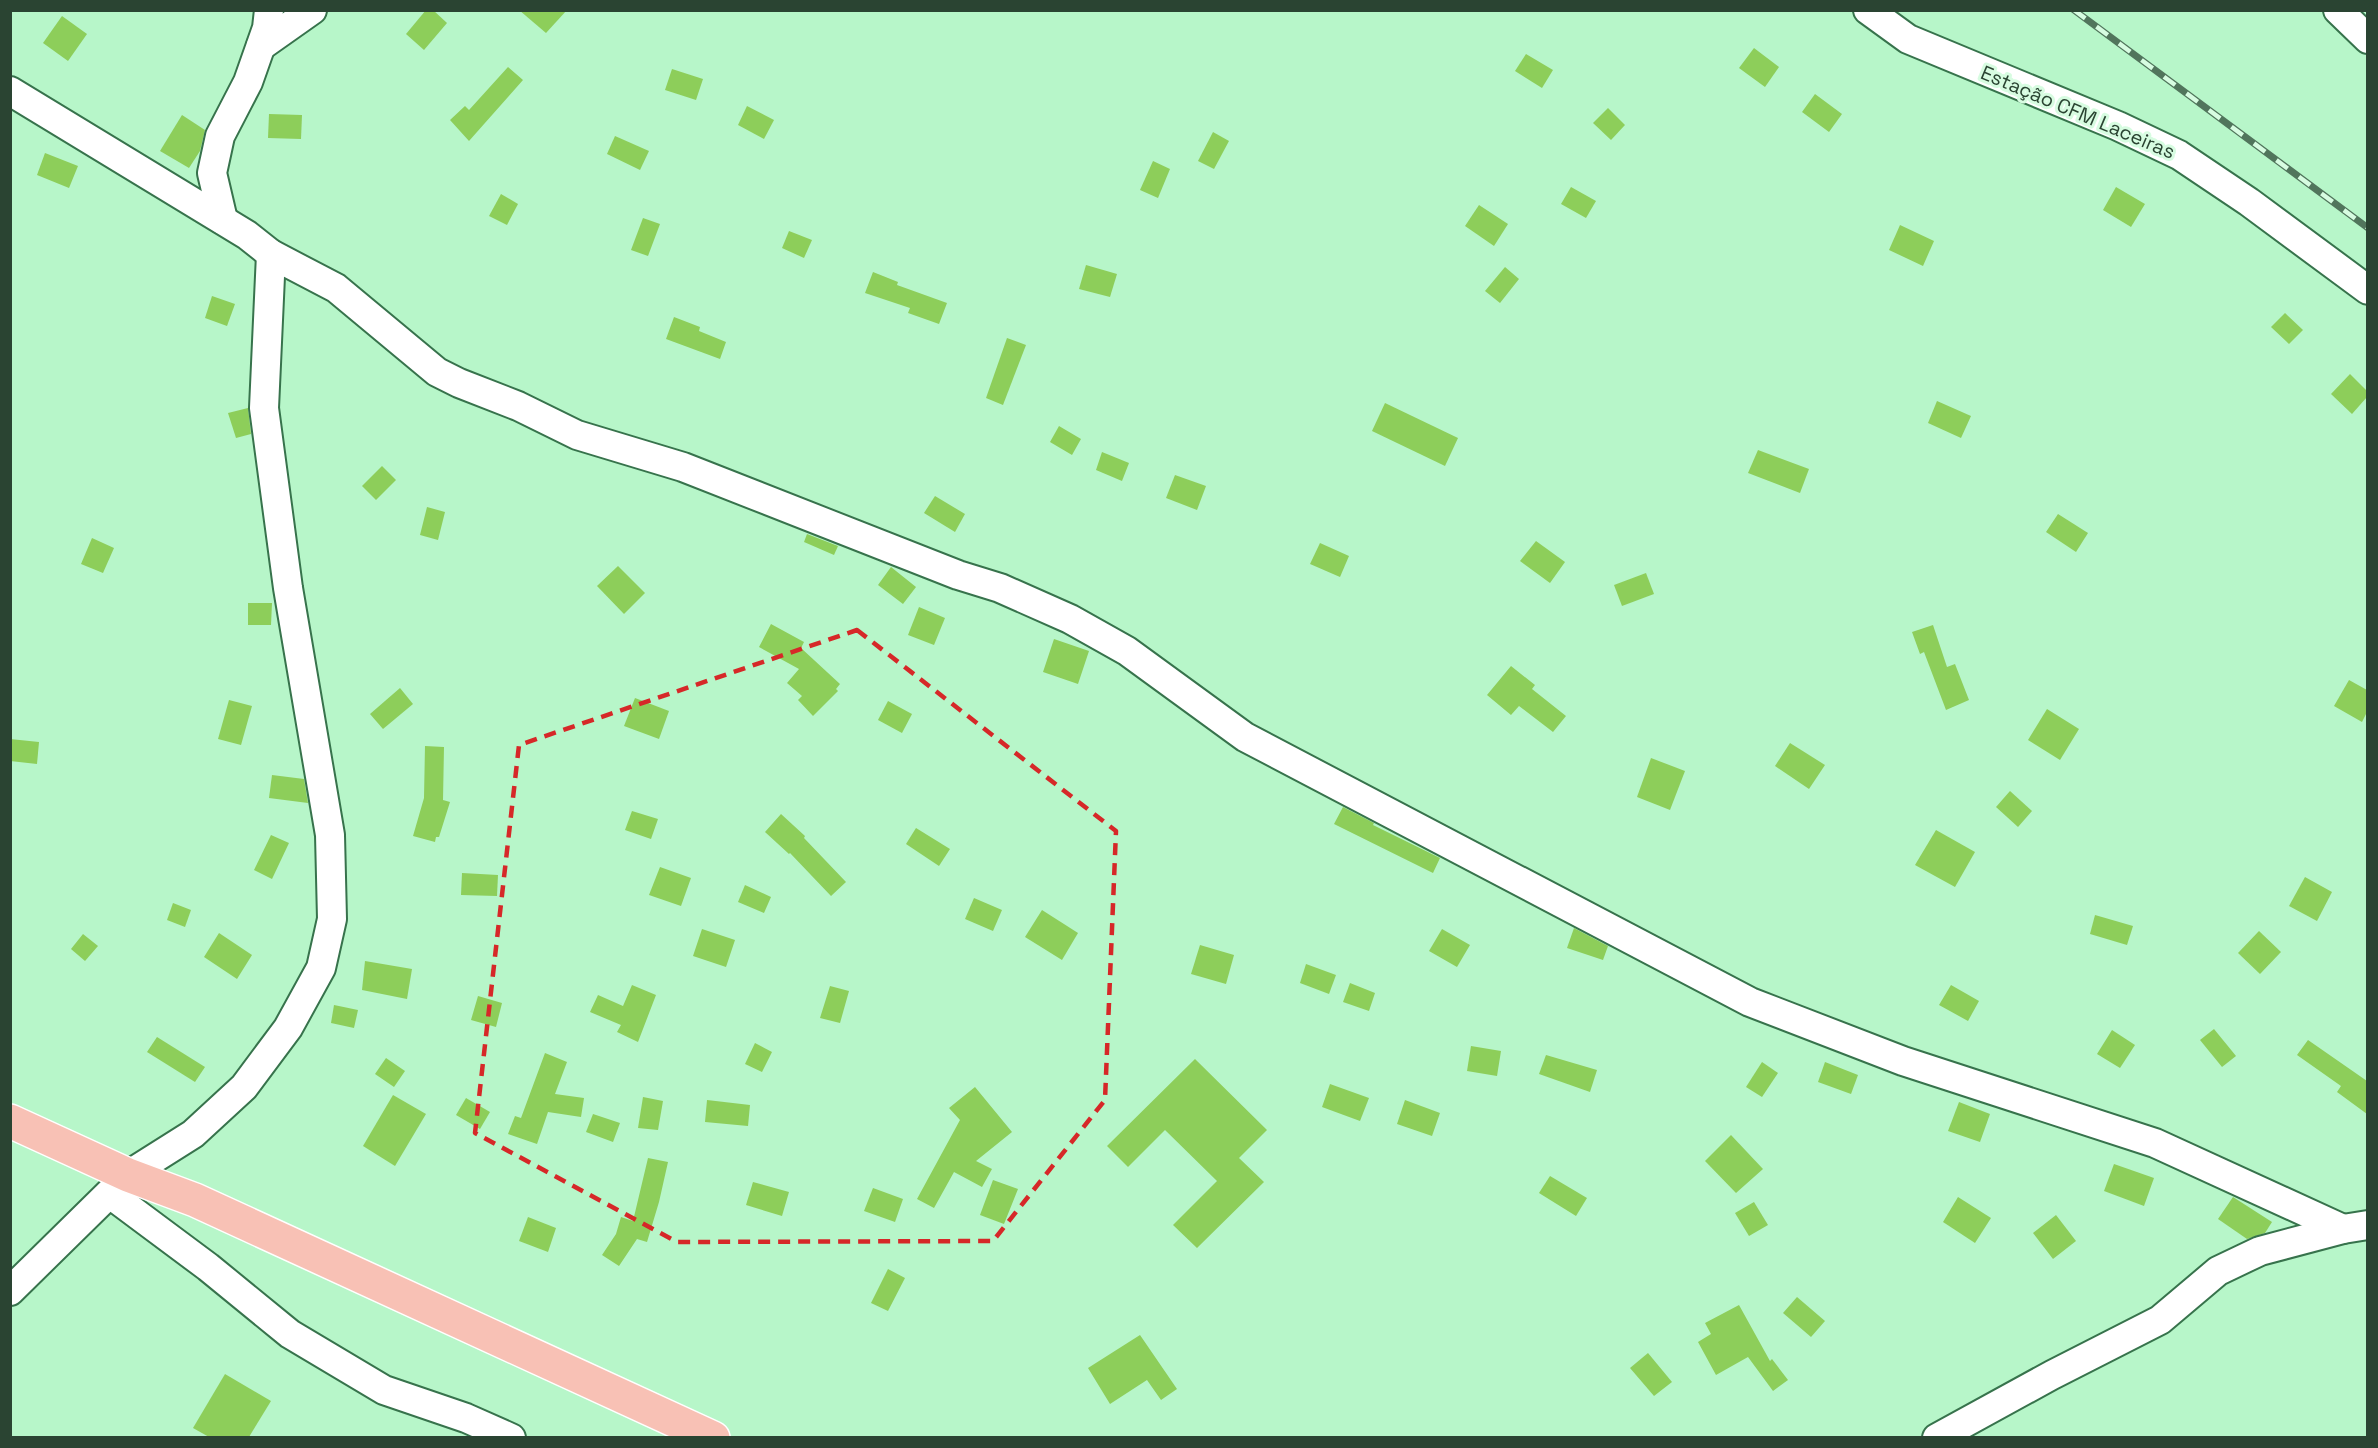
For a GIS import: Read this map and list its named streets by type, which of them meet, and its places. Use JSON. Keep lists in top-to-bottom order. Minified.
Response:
{"streets":{"street":["Estação CFM Laceiras"]}}
